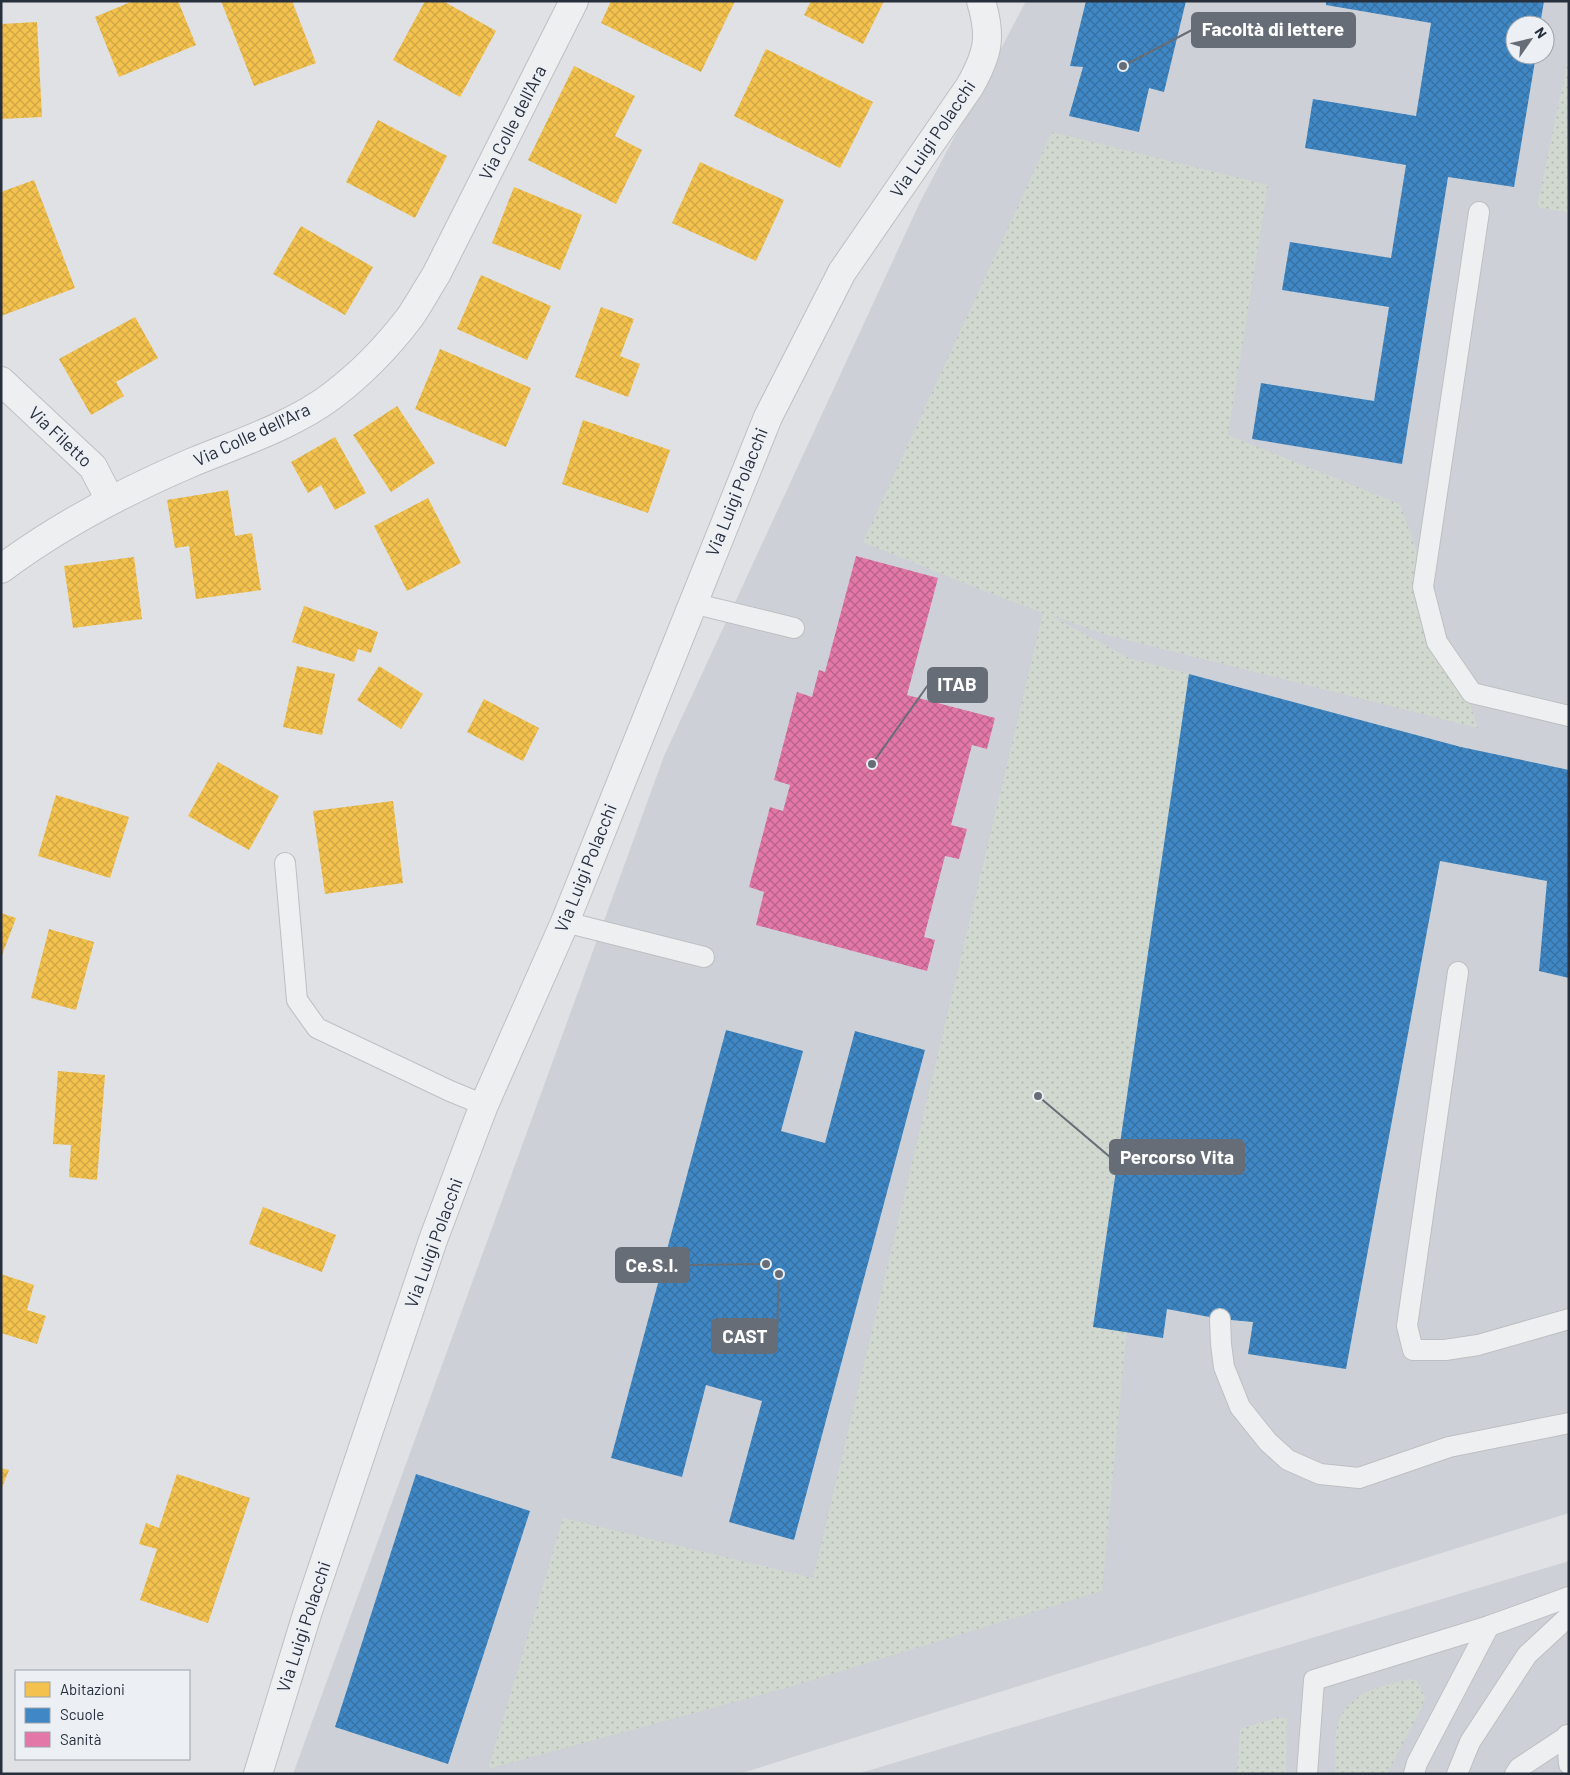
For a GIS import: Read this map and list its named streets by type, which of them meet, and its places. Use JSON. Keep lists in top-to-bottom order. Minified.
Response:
{"streets":{"street":["Via Colle dell'Ara","Via Luigi Polacchi","Via Filetto"]},"crossings":[["Via Colle dell'Ara","Via Filetto"]],"places":["Facoltà di lettere","ITAB","Percorso Vita","Ce.S.I.","CAST"],"legend":["Abitazioni","Scuole","Sanità"],"north":"top right"}
